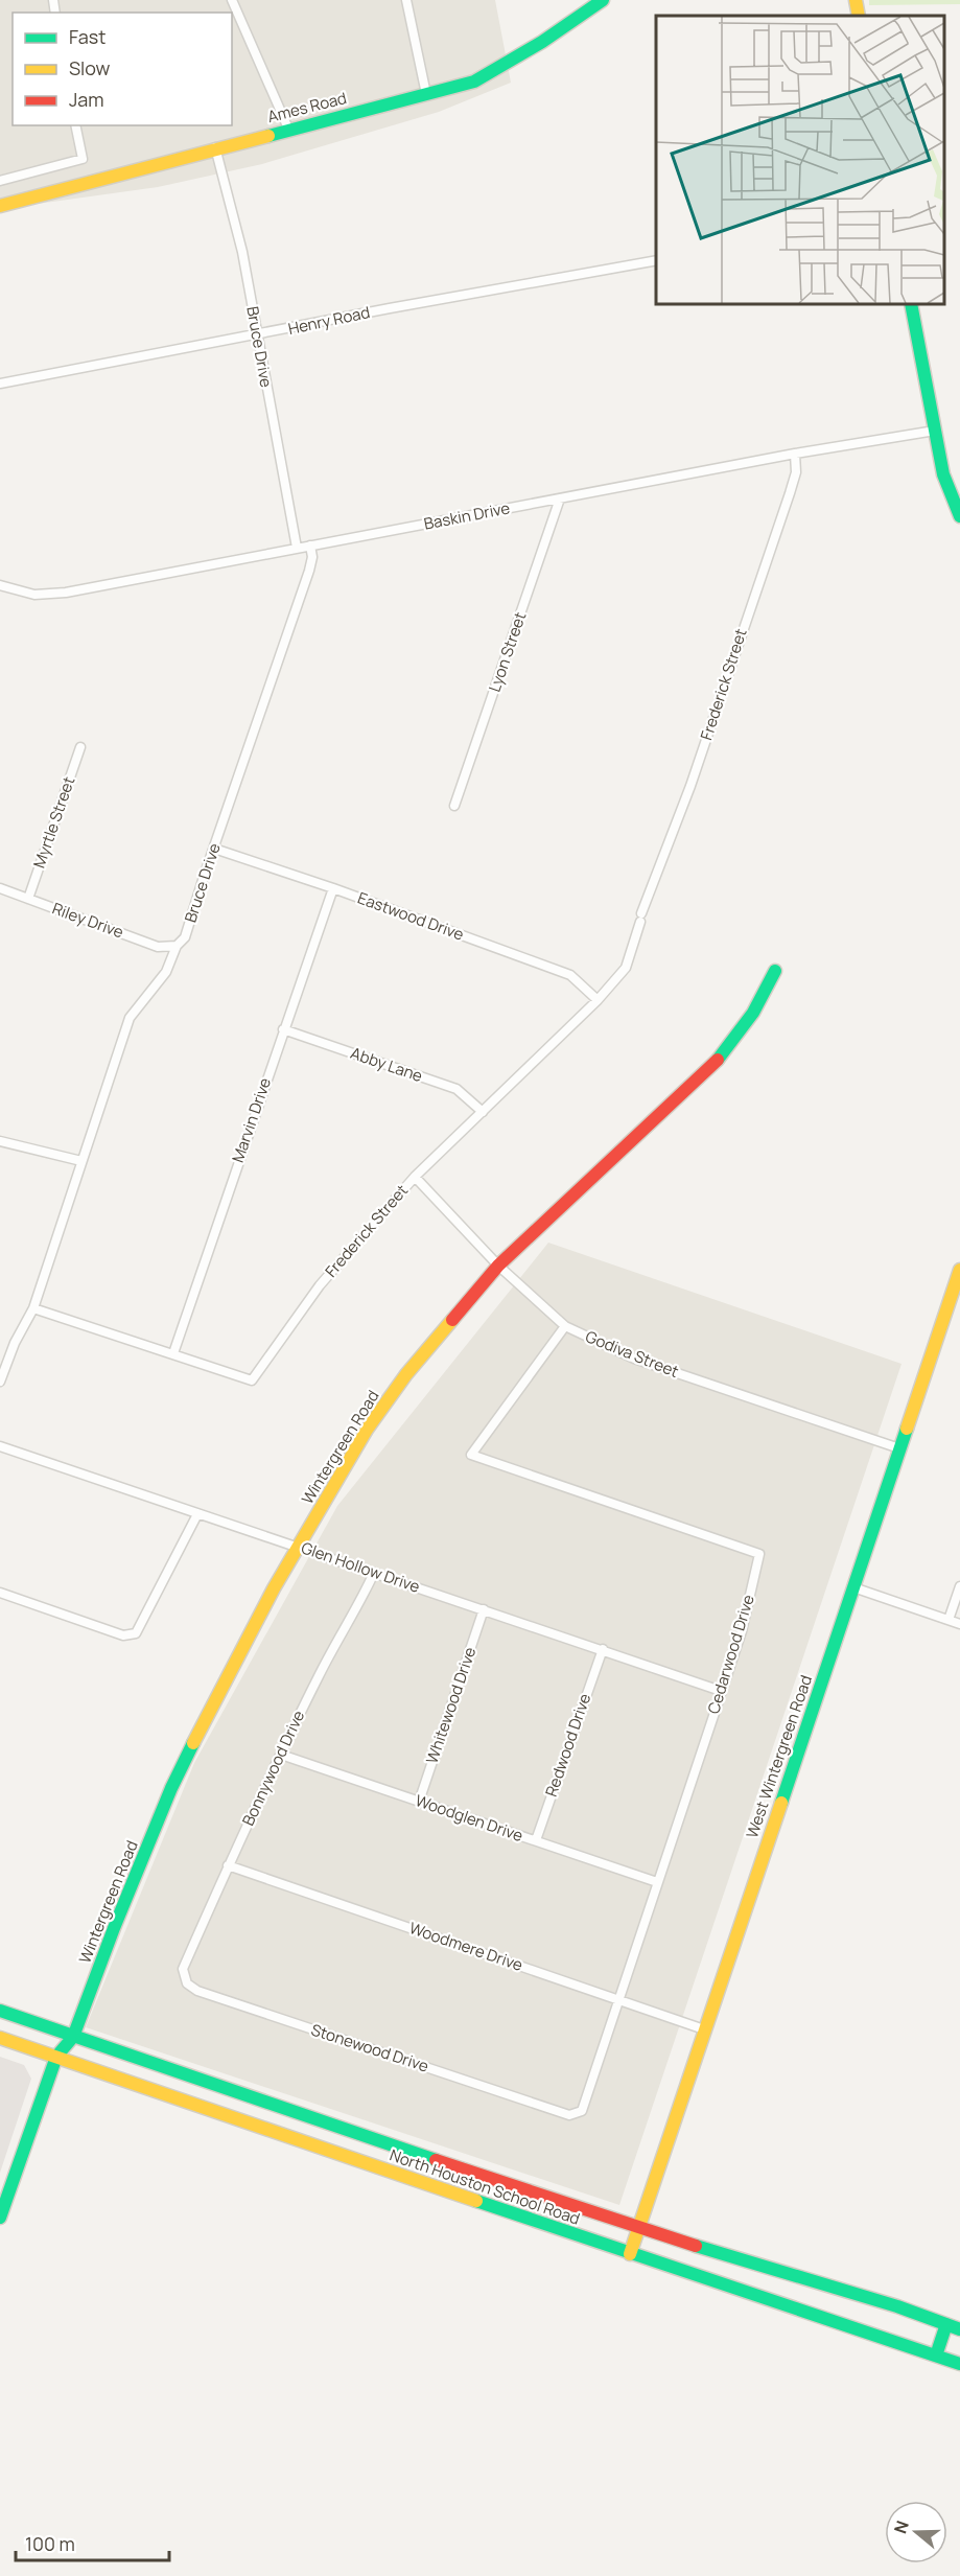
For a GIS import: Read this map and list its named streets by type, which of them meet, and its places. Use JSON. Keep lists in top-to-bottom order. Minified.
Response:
{"streets":{"main road":["Ames Road","Wintergreen Road","West Wintergreen Road","North Houston School Road"],"street":["Henry Road","Bruce Drive","Baskin Drive","Lyon Street","Frederick Street","Myrtle Street","Eastwood Drive","Riley Drive","Abby Lane","Marvin Drive","Godiva Street","Glen Hollow Drive","Cedarwood Drive","Whitewood Drive","Redwood Drive","Bonnywood Drive","Woodglen Drive","Woodmere Drive","Stonewood Drive"]},"crossings":[["Ames Road","Bruce Drive"],["Henry Road","Bruce Drive"],["Bruce Drive","Baskin Drive"],["Bruce Drive","Frederick Street"],["Bruce Drive","Eastwood Drive"],["Bruce Drive","Riley Drive"],["Baskin Drive","Lyon Street"],["Baskin Drive","Frederick Street"],["Frederick Street","Eastwood Drive"],["Frederick Street","Abby Lane"],["Frederick Street","Marvin Drive"],["Frederick Street","Godiva Street"],["Myrtle Street","Riley Drive"],["Eastwood Drive","Marvin Drive"],["Abby Lane","Marvin Drive"],["Godiva Street","Wintergreen Road"],["Godiva Street","Cedarwood Drive"],["Godiva Street","West Wintergreen Road"],["Wintergreen Road","Glen Hollow Drive"],["Wintergreen Road","North Houston School Road"],["Glen Hollow Drive","Cedarwood Drive"],["Glen Hollow Drive","Whitewood Drive"],["Glen Hollow Drive","Redwood Drive"],["Glen Hollow Drive","Bonnywood Drive"],["Cedarwood Drive","Woodglen Drive"],["Cedarwood Drive","Woodmere Drive"],["Cedarwood Drive","Stonewood Drive"],["Whitewood Drive","Woodglen Drive"],["Redwood Drive","Woodglen Drive"],["West Wintergreen Road","Woodmere Drive"],["West Wintergreen Road","North Houston School Road"],["Bonnywood Drive","Woodglen Drive"],["Bonnywood Drive","Woodmere Drive"],["Bonnywood Drive","Stonewood Drive"]],"legend":["Fast","Slow","Jam"],"scale_bar":"100 m","north":"left"}
